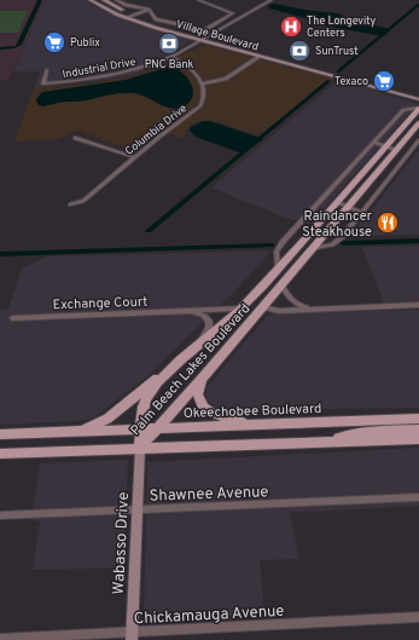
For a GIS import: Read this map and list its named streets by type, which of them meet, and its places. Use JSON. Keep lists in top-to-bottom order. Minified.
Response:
{"streets":{"main road":["Palm Beach Lakes Boulevard","Okeechobee Boulevard"],"street":["Village Boulevard","Industrial Drive","Columbia Drive","Exchange Court","Shawnee Avenue","Wabasso Drive","Chickamauga Avenue"]},"crossings":[["Village Boulevard","Industrial Drive"],["Exchange Court","Palm Beach Lakes Boulevard"],["Palm Beach Lakes Boulevard","Okeechobee Boulevard"],["Palm Beach Lakes Boulevard","Wabasso Drive"],["Shawnee Avenue","Wabasso Drive"],["Wabasso Drive","Chickamauga Avenue"]],"places":{"hospital":["The Longevity Centers"],"supermarket":["Publix","Texaco"],"bank":["PNC Bank","SunTrust"],"restaurant":["Raindancer Steakhouse"]}}
